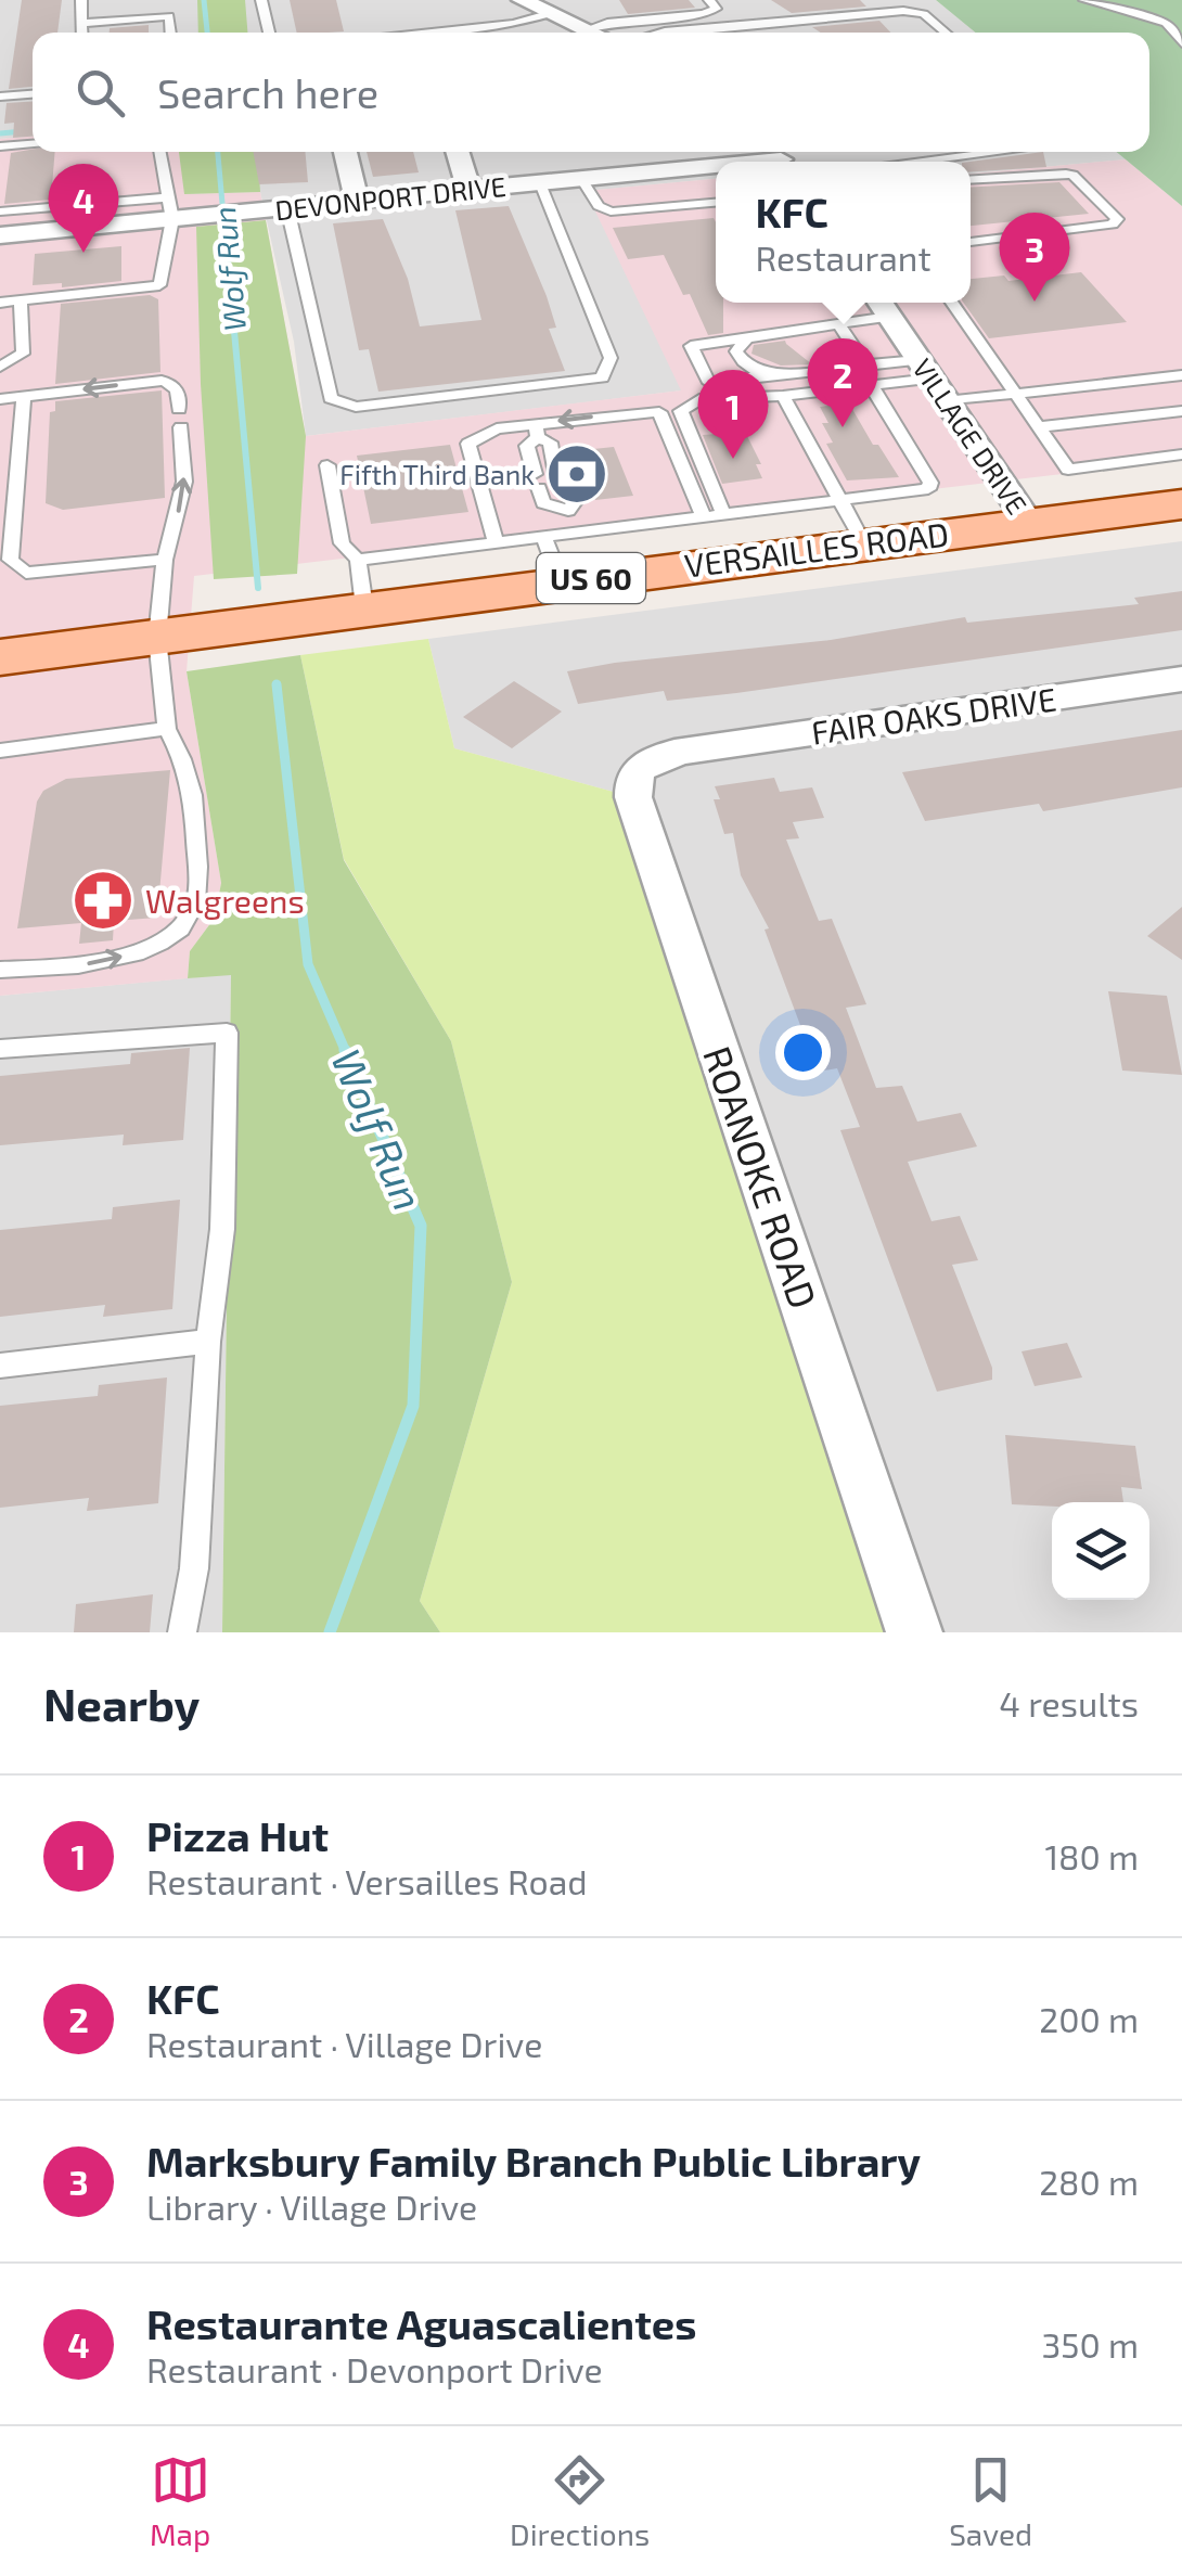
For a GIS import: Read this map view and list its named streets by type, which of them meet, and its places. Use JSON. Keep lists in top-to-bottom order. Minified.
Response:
{"streets":{"main road":["VERSAILLES ROAD","US 60"],"street":["DEVONPORT DRIVE","VILLAGE DRIVE","FAIR OAKS DRIVE","ROANOKE ROAD"]},"crossings":[["VILLAGE DRIVE","VERSAILLES ROAD"],["FAIR OAKS DRIVE","ROANOKE ROAD"]],"water":["Wolf Run"],"places":{"bank":["Fifth Third Bank"],"pharmacy":["Walgreens"]},"page":{"search":"Search here","popup":["KFC","Restaurant"],"pins":["4","3","2","1"],"heading":["Nearby","4 results"],"list":[{"mark":"1","name":"Pizza Hut","note":"Restaurant · Versailles Road","value":"180 m"},{"mark":"2","name":"KFC","note":"Restaurant · Village Drive","value":"200 m"},{"mark":"3","name":"Marksbury Family Branch Public Library","note":"Library · Village Drive","value":"280 m"},{"mark":"4","name":"Restaurante Aguascalientes","note":"Restaurant · Devonport Drive","value":"350 m"}],"nav":["Map","Directions","Saved"]}}
